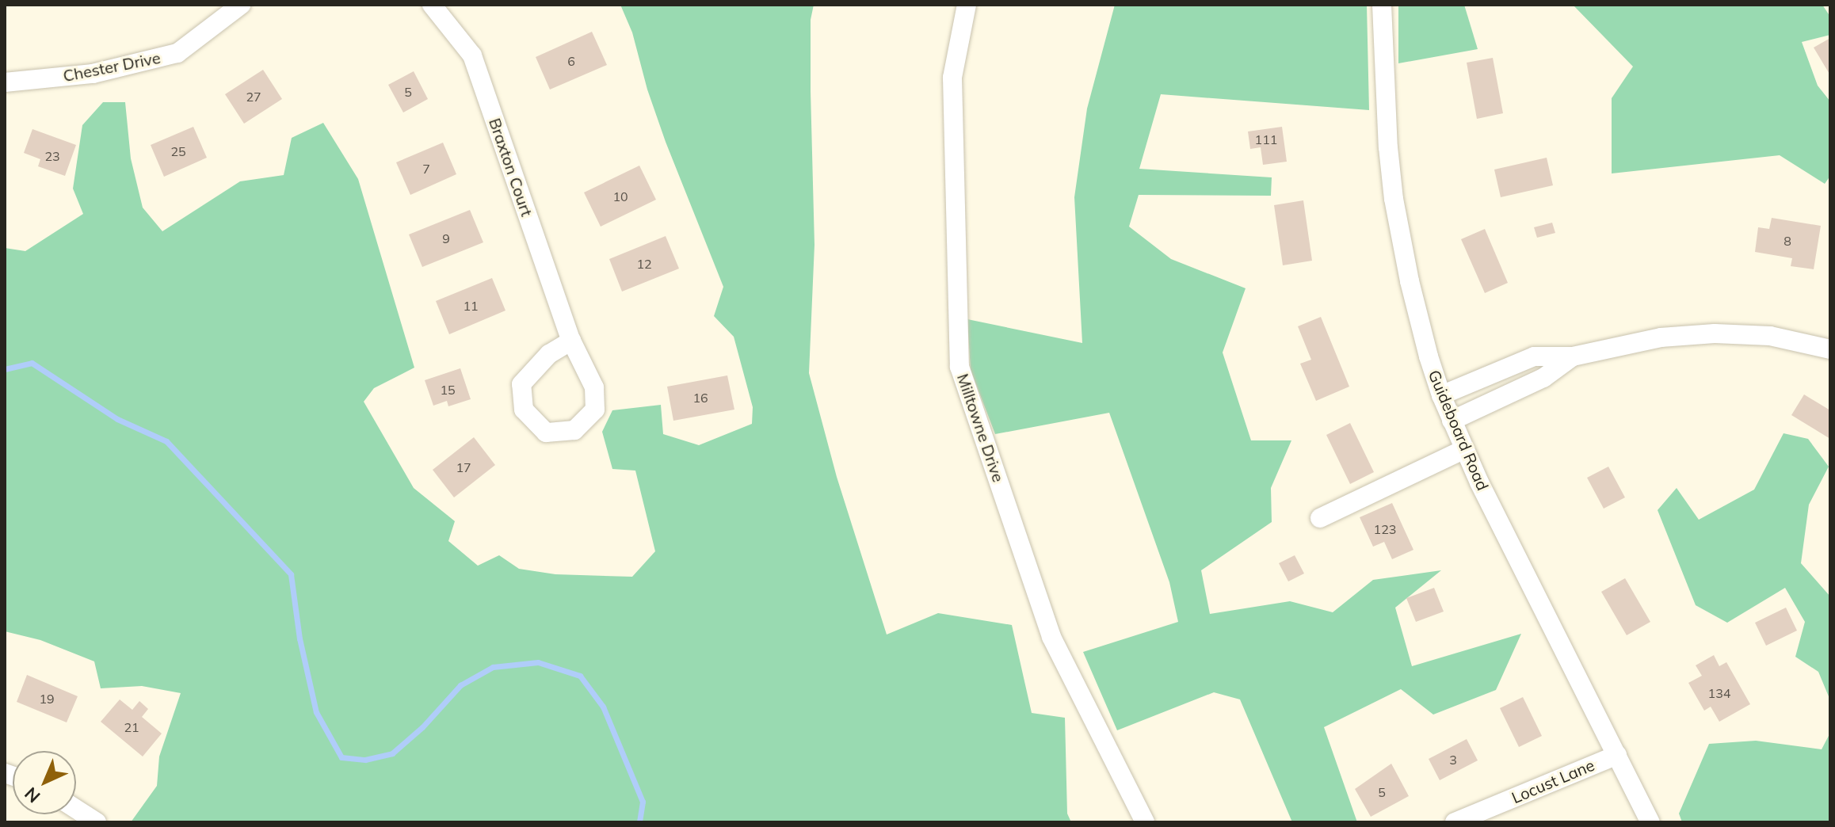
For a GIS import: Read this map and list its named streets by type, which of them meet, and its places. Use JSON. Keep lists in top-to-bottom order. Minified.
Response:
{"streets":{"street":["Chester Drive","Braxton Court","Milltowne Drive","Guideboard Road","Locust Lane"]},"crossings":[["Guideboard Road","Locust Lane"]],"house_numbers":["6","5","27","111","25","23","7","10","9","8","12","11","15","16","17","123","134","19","21","3","5"],"north":"bottom left"}
